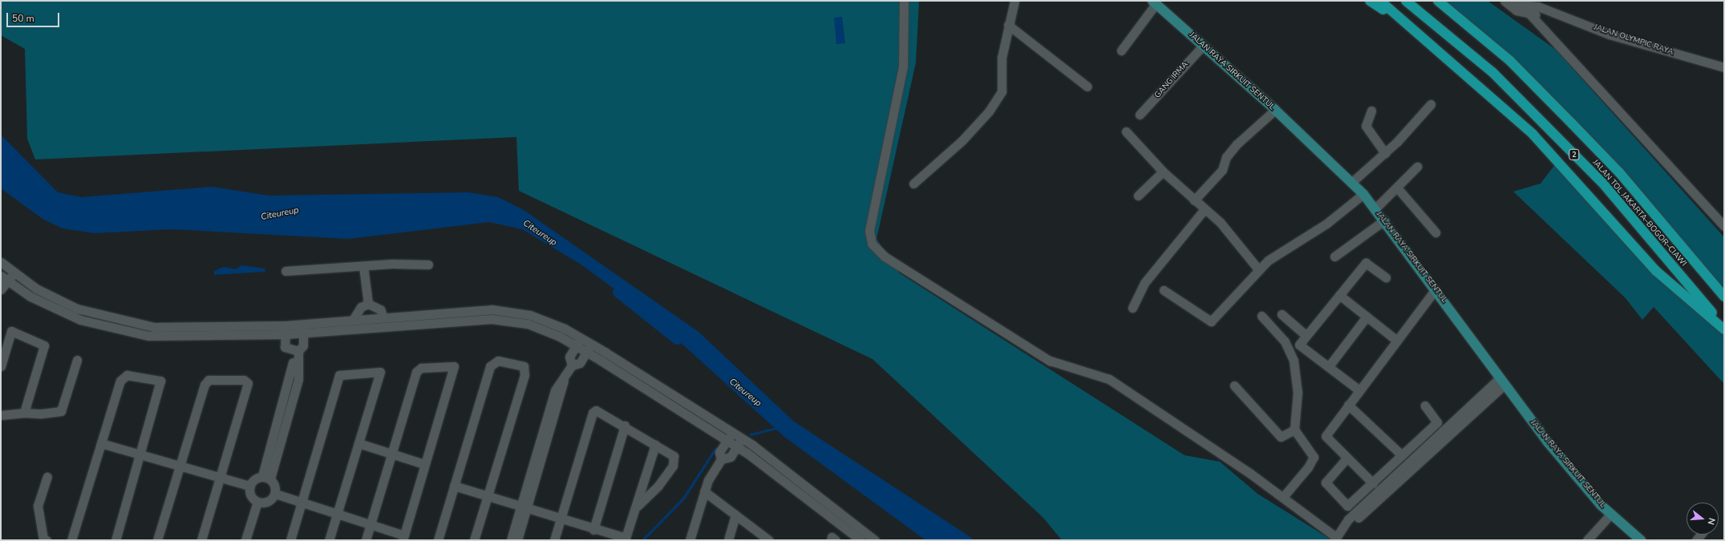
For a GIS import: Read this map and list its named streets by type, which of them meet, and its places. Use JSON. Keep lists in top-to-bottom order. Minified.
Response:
{"streets":{"highway":["2","JALAN TOL JAKARTA–BOGOR–CIAWI"],"main road":["JALAN RAYA SIRKUIT SENTUL"],"street":["JALAN OLYMPIC RAYA","GANG IRMA"]},"crossings":[["JALAN RAYA SIRKUIT SENTUL","GANG IRMA"]],"water":["Citeureup"],"scale_bar":"50 m","north":"right"}
